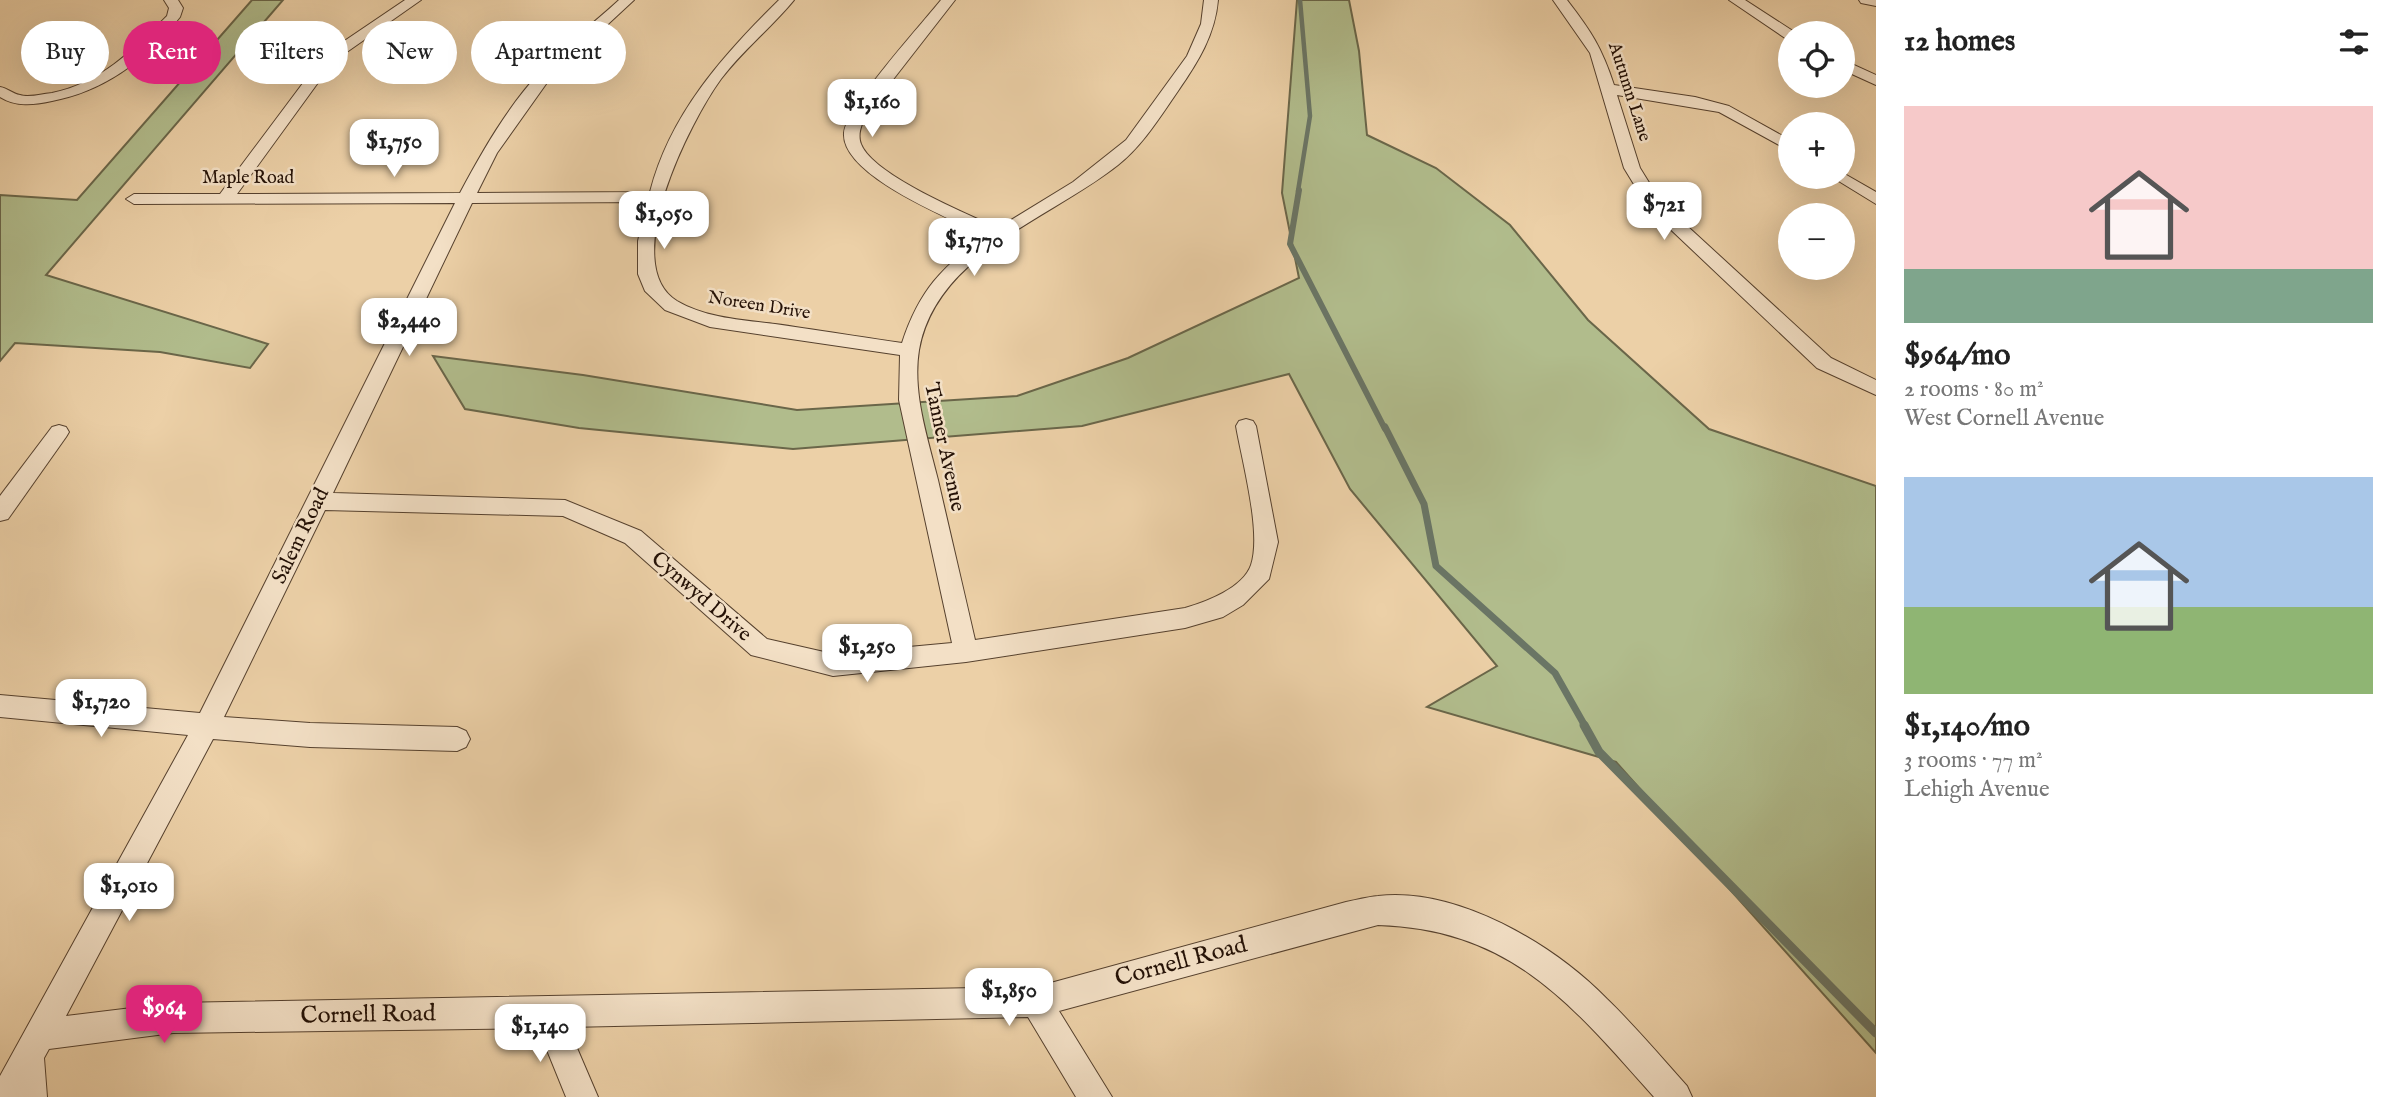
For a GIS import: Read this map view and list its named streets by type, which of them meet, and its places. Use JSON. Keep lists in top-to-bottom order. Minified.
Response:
{"streets":{"street":["Autumn Lane","Maple Road","Noreen Drive","Tanner Avenue","Salem Road","Cynwyd Drive","Cornell Road"]},"crossings":[["Maple Road","Noreen Drive"],["Maple Road","Salem Road"],["Noreen Drive","Tanner Avenue"],["Tanner Avenue","Cynwyd Drive"],["Salem Road","Cynwyd Drive"],["Salem Road","Cornell Road"]],"page":{"heading":"12 homes","map_buttons":["+","−"],"chip":["Buy","Rent","Filters","New","Apartment"],"price":["$1,160","$1,750","$721","$1,050","$1,770","$2,440","$1,250","$1,720","$1,010","$1,850","$964","$1,140"],"list":[{"name":"$964/mo","note":"2 rooms · 80 m² · West Cornell Avenue"},{"name":"$1,140/mo","note":"3 rooms · 77 m² · Lehigh Avenue"}]}}
